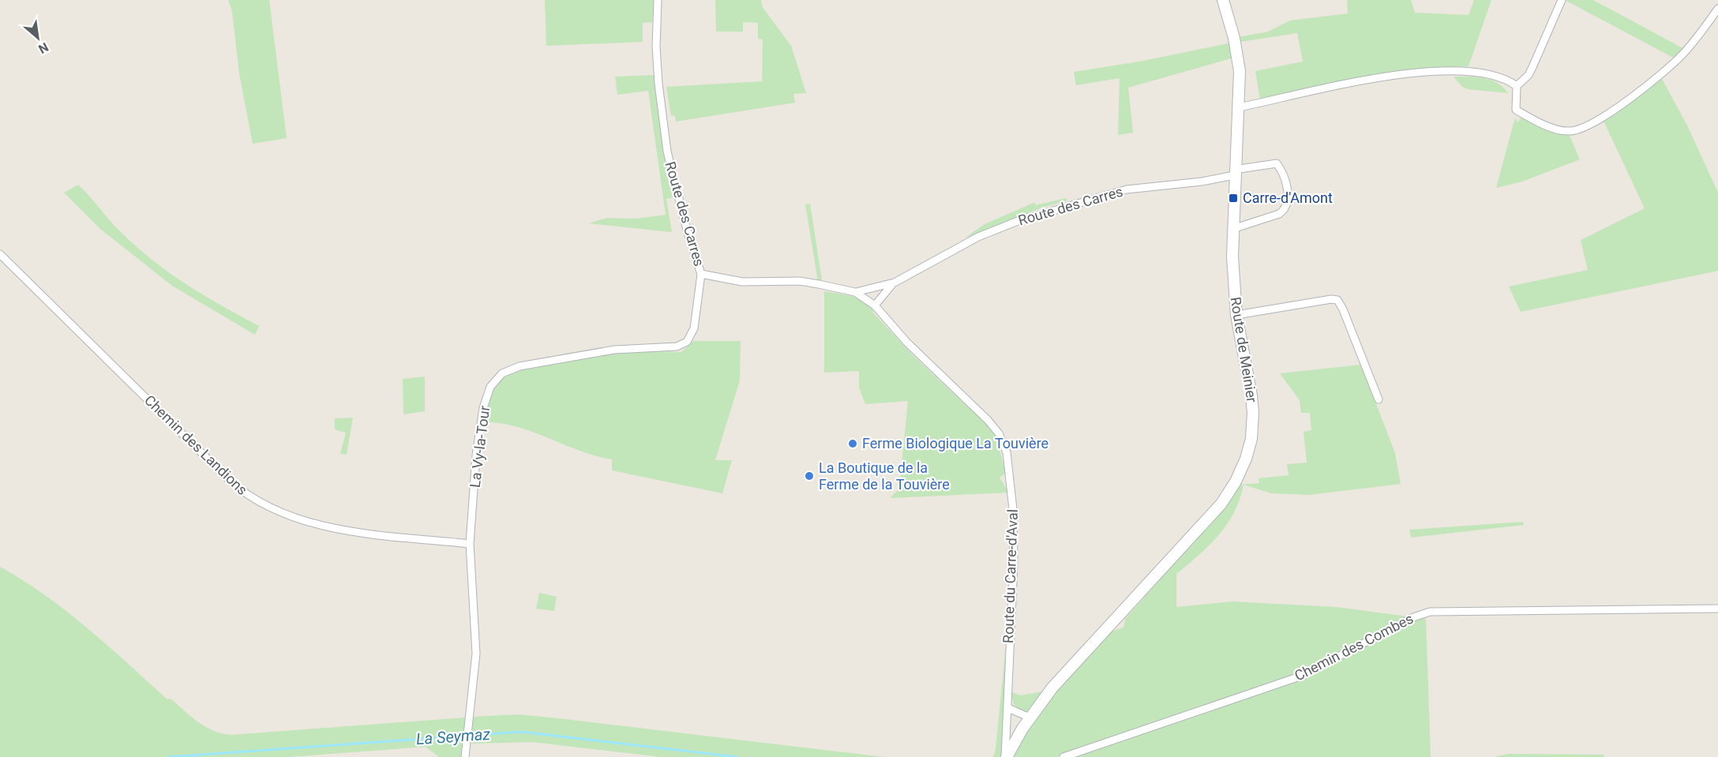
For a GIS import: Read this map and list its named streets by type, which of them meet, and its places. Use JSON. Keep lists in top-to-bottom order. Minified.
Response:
{"streets":{"street":["Route des Carres","Route de Meinier","Chemin des Landions","La Vy-la-Tour","Route du Carre-d'Aval","Chemin des Combes"]},"crossings":[["Route des Carres","Route de Meinier"],["Route des Carres","La Vy-la-Tour"],["Route des Carres","Route du Carre-d'Aval"],["Route de Meinier","Route du Carre-d'Aval"],["Chemin des Landions","La Vy-la-Tour"]],"water":["La Seymaz"],"places":{"transit":["Carre-d'Amont"],"other":["Ferme Biologique La Touvière","La Boutique de la Ferme de la Touvière"]},"north":"bottom right"}
